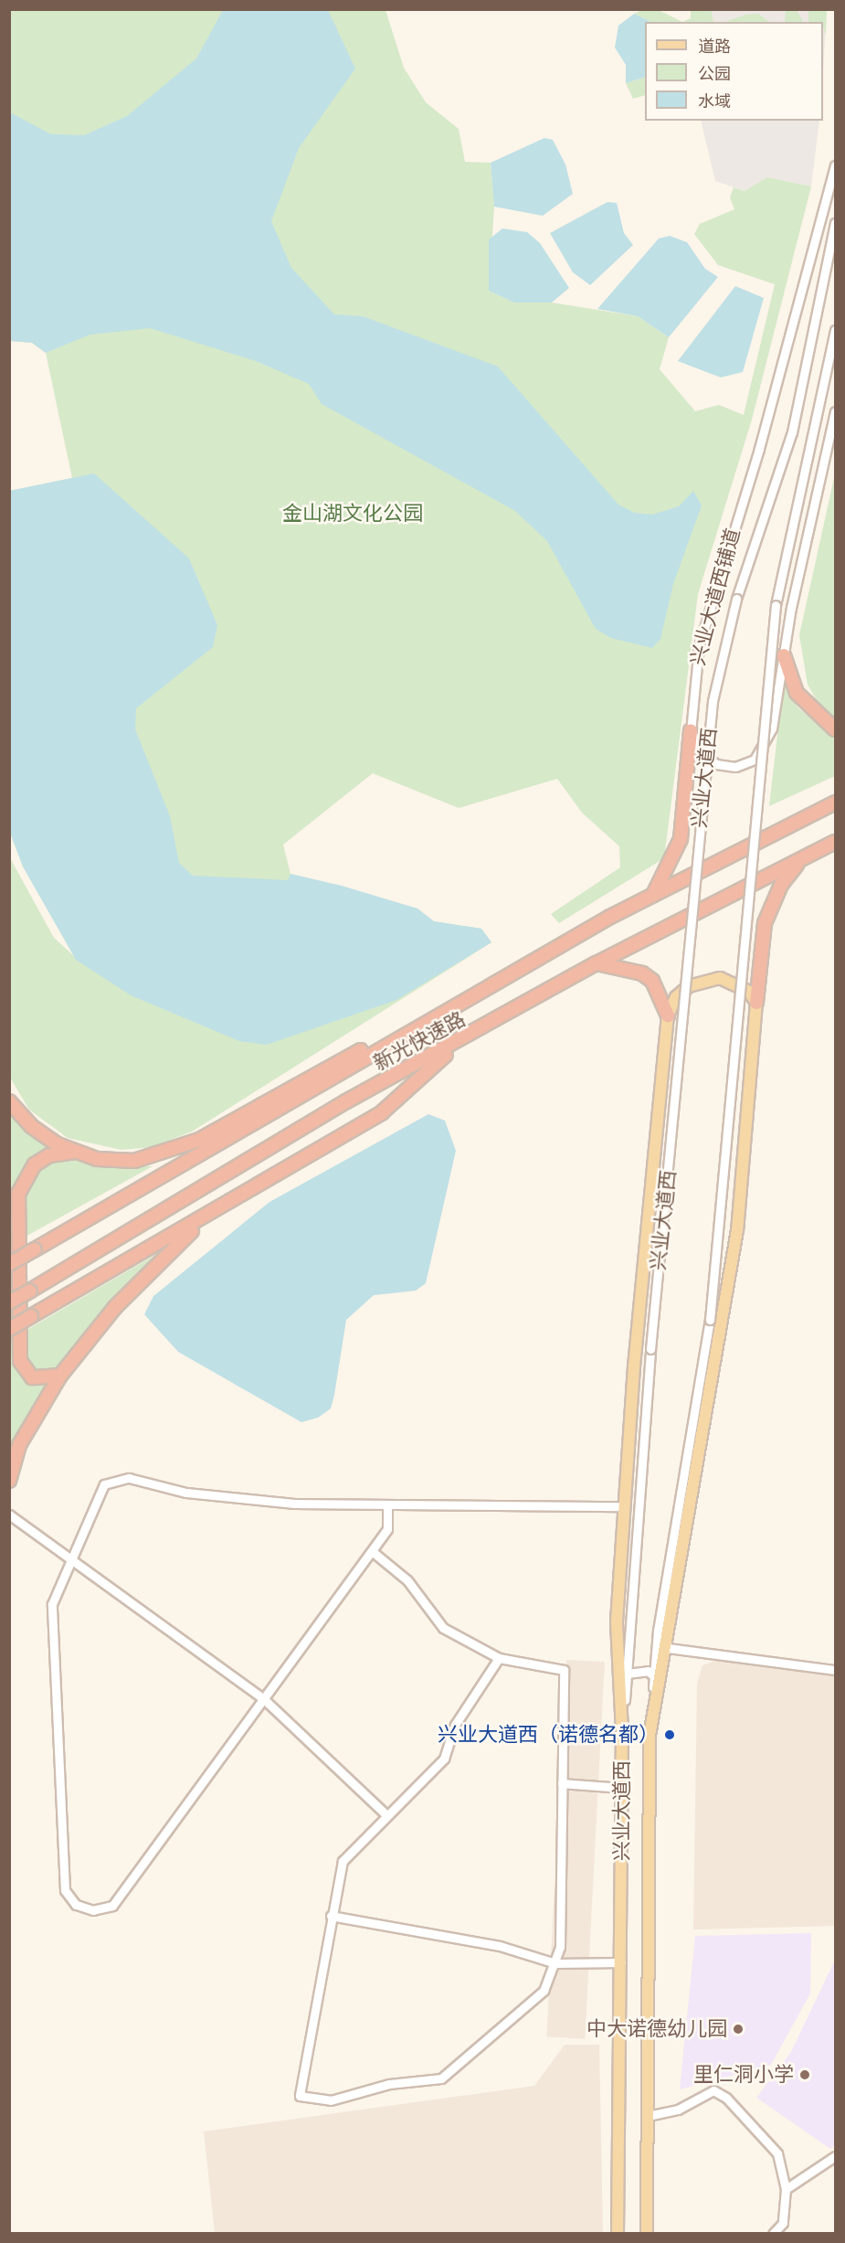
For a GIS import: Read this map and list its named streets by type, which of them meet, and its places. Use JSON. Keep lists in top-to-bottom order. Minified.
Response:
{"streets":{"highway":["新光快速路"],"main road":["兴业大道西"],"street":["兴业大道西铺道"]},"parks":["金山湖文化公园"],"places":["兴业大道西（诺德名都）","中大诺德幼儿园","里仁洞小学"],"legend":["道路","公园","水域"]}
